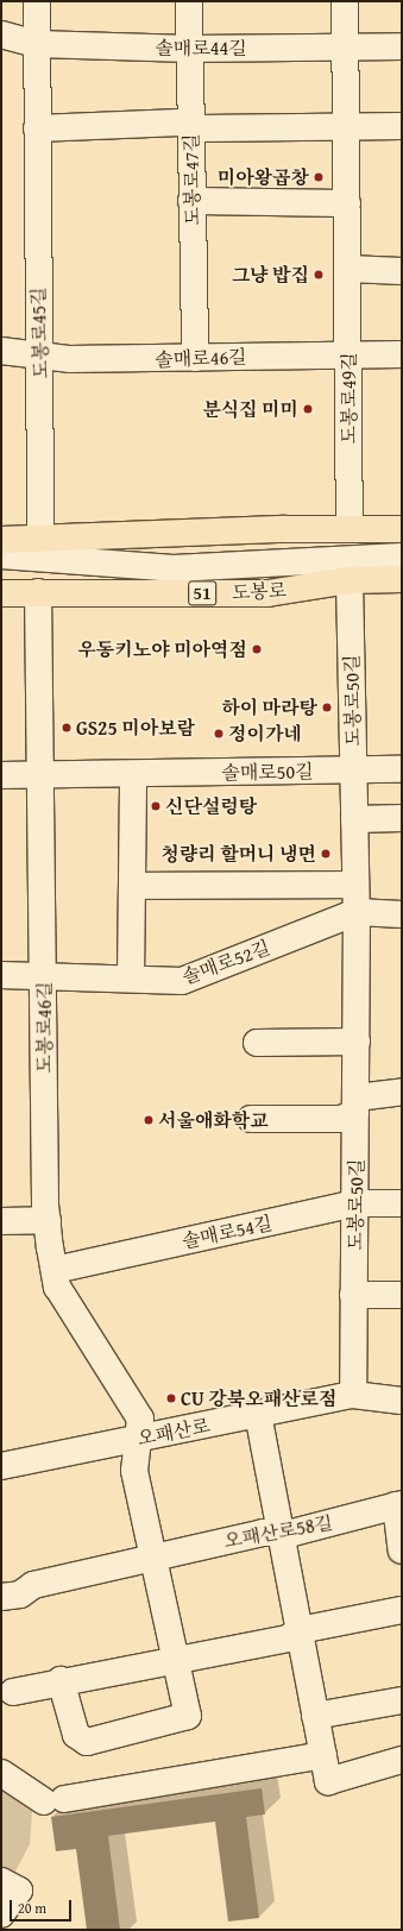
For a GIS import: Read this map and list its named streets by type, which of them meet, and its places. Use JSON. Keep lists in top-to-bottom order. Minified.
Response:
{"streets":{"main road":["도봉로","51"],"street":["솔매로44길","도봉로47길","도봉로45길","솔매로46길","도봉로49길","도봉로50길","솔매로50길","솔매로52길","도봉로46길","솔매로54길","오패산로","오패산로58길"]},"crossings":[["솔매로44길","도봉로47길"],["솔매로44길","도봉로45길"],["솔매로44길","도봉로49길"],["도봉로47길","솔매로46길"],["도봉로45길","솔매로46길"],["솔매로46길","도봉로49길"],["도봉로","도봉로50길"],["도봉로","도봉로46길"],["도봉로50길","솔매로50길"],["도봉로50길","솔매로52길"],["도봉로50길","솔매로54길"],["도봉로50길","오패산로"],["솔매로50길","도봉로46길"],["솔매로52길","도봉로46길"],["도봉로46길","솔매로54길"],["도봉로46길","오패산로"]],"places":["미아왕곱창","그냥 밥집","분식집 미미","우동키노야 미아역점","하이 마라탕","GS25 미아보람","정이가네","신단설렁탕","청량리 할머니 냉면","서울애화학교","CU 강북오패산로점"],"scale_bar":"20 m"}
